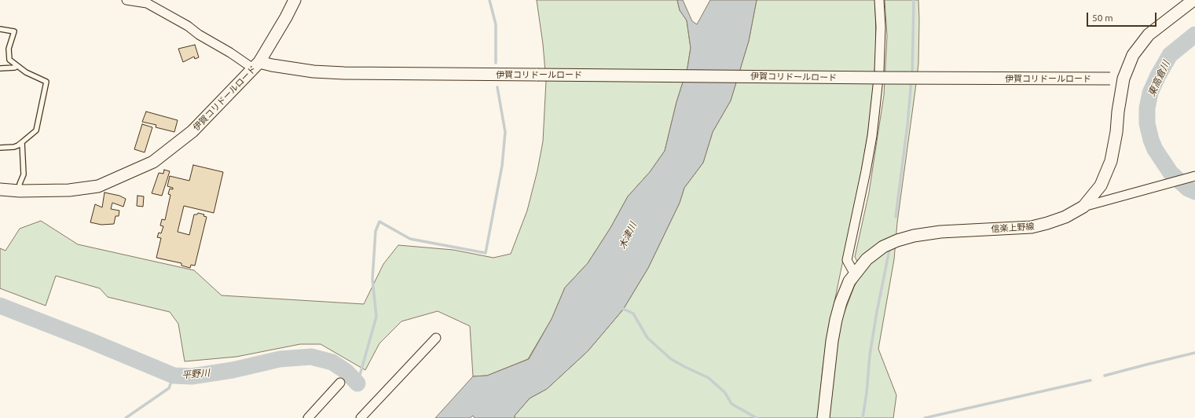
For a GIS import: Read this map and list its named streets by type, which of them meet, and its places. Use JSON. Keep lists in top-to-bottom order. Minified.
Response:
{"streets":{"street":["伊賀コリドールロード","信楽上野線"]},"crossings":[["伊賀コリドールロード","信楽上野線"]],"water":["東高倉川","木津川","平野川"],"scale_bar":"50 m"}
